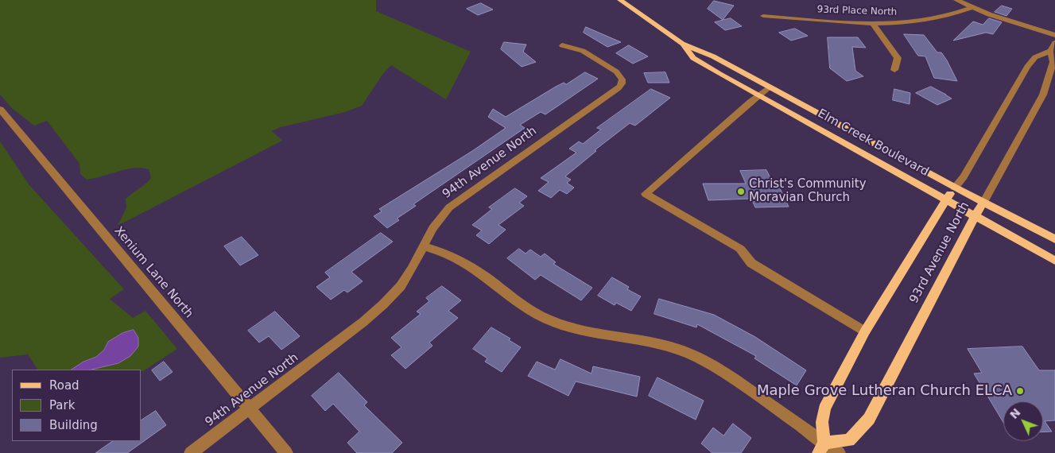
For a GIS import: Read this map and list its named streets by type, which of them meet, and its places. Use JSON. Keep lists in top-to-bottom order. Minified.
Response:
{"streets":{"main road":["Elm Creek Boulevard","93rd Avenue North"],"street":["93rd Place North","94th Avenue North","Xenium Lane North"]},"crossings":[["Elm Creek Boulevard","93rd Avenue North"],["94th Avenue North","Xenium Lane North"]],"places":["Christ's Community Moravian Church","Maple Grove Lutheran Church ELCA"],"legend":["Road","Park","Building"],"north":"top left"}
